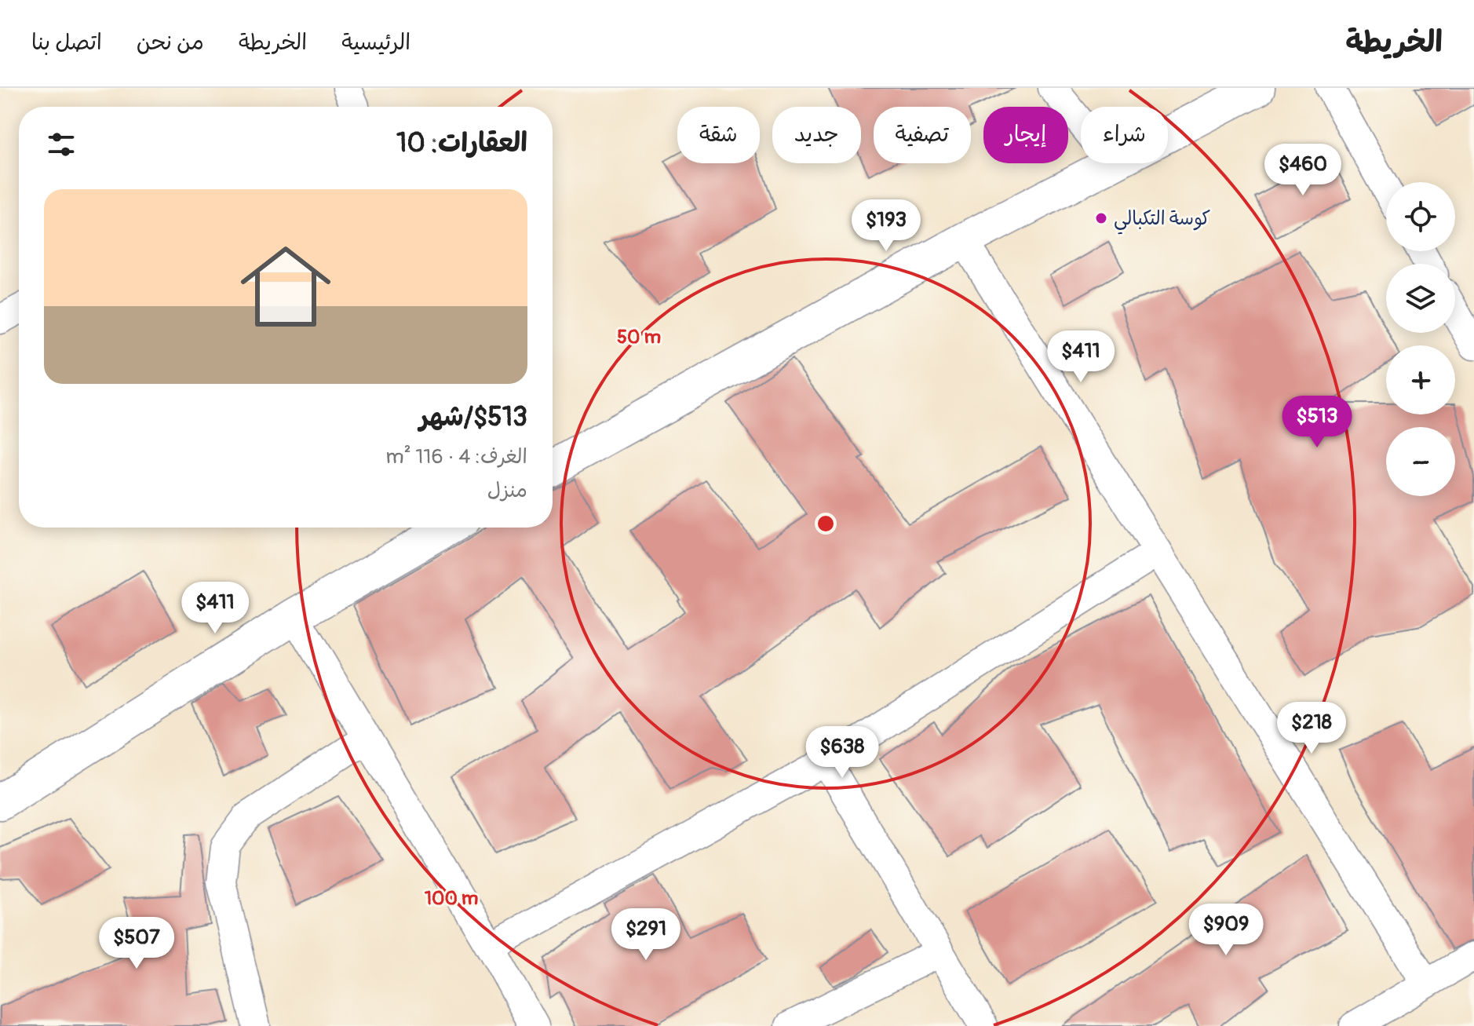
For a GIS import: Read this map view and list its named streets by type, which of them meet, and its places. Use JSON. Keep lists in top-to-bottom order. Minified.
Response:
{"places":["كوسة التكبالي"],"page":{"header":"الخريطة","nav":["الرئيسية","الخريطة","من نحن","اتصل بنا"],"chip":["شراء","إيجار","تصفية","جديد","شقة"],"heading":"العقارات: 10","price":["$460","$193","$411","$513","$411","$218","$638","$909","$291","$507"],"map_buttons":["+","−"],"list":[{"name":"$513/شهر","note":"الغرف: 4 · 116 m² · منزل"}]},"rings":["50 m","100 m"]}
